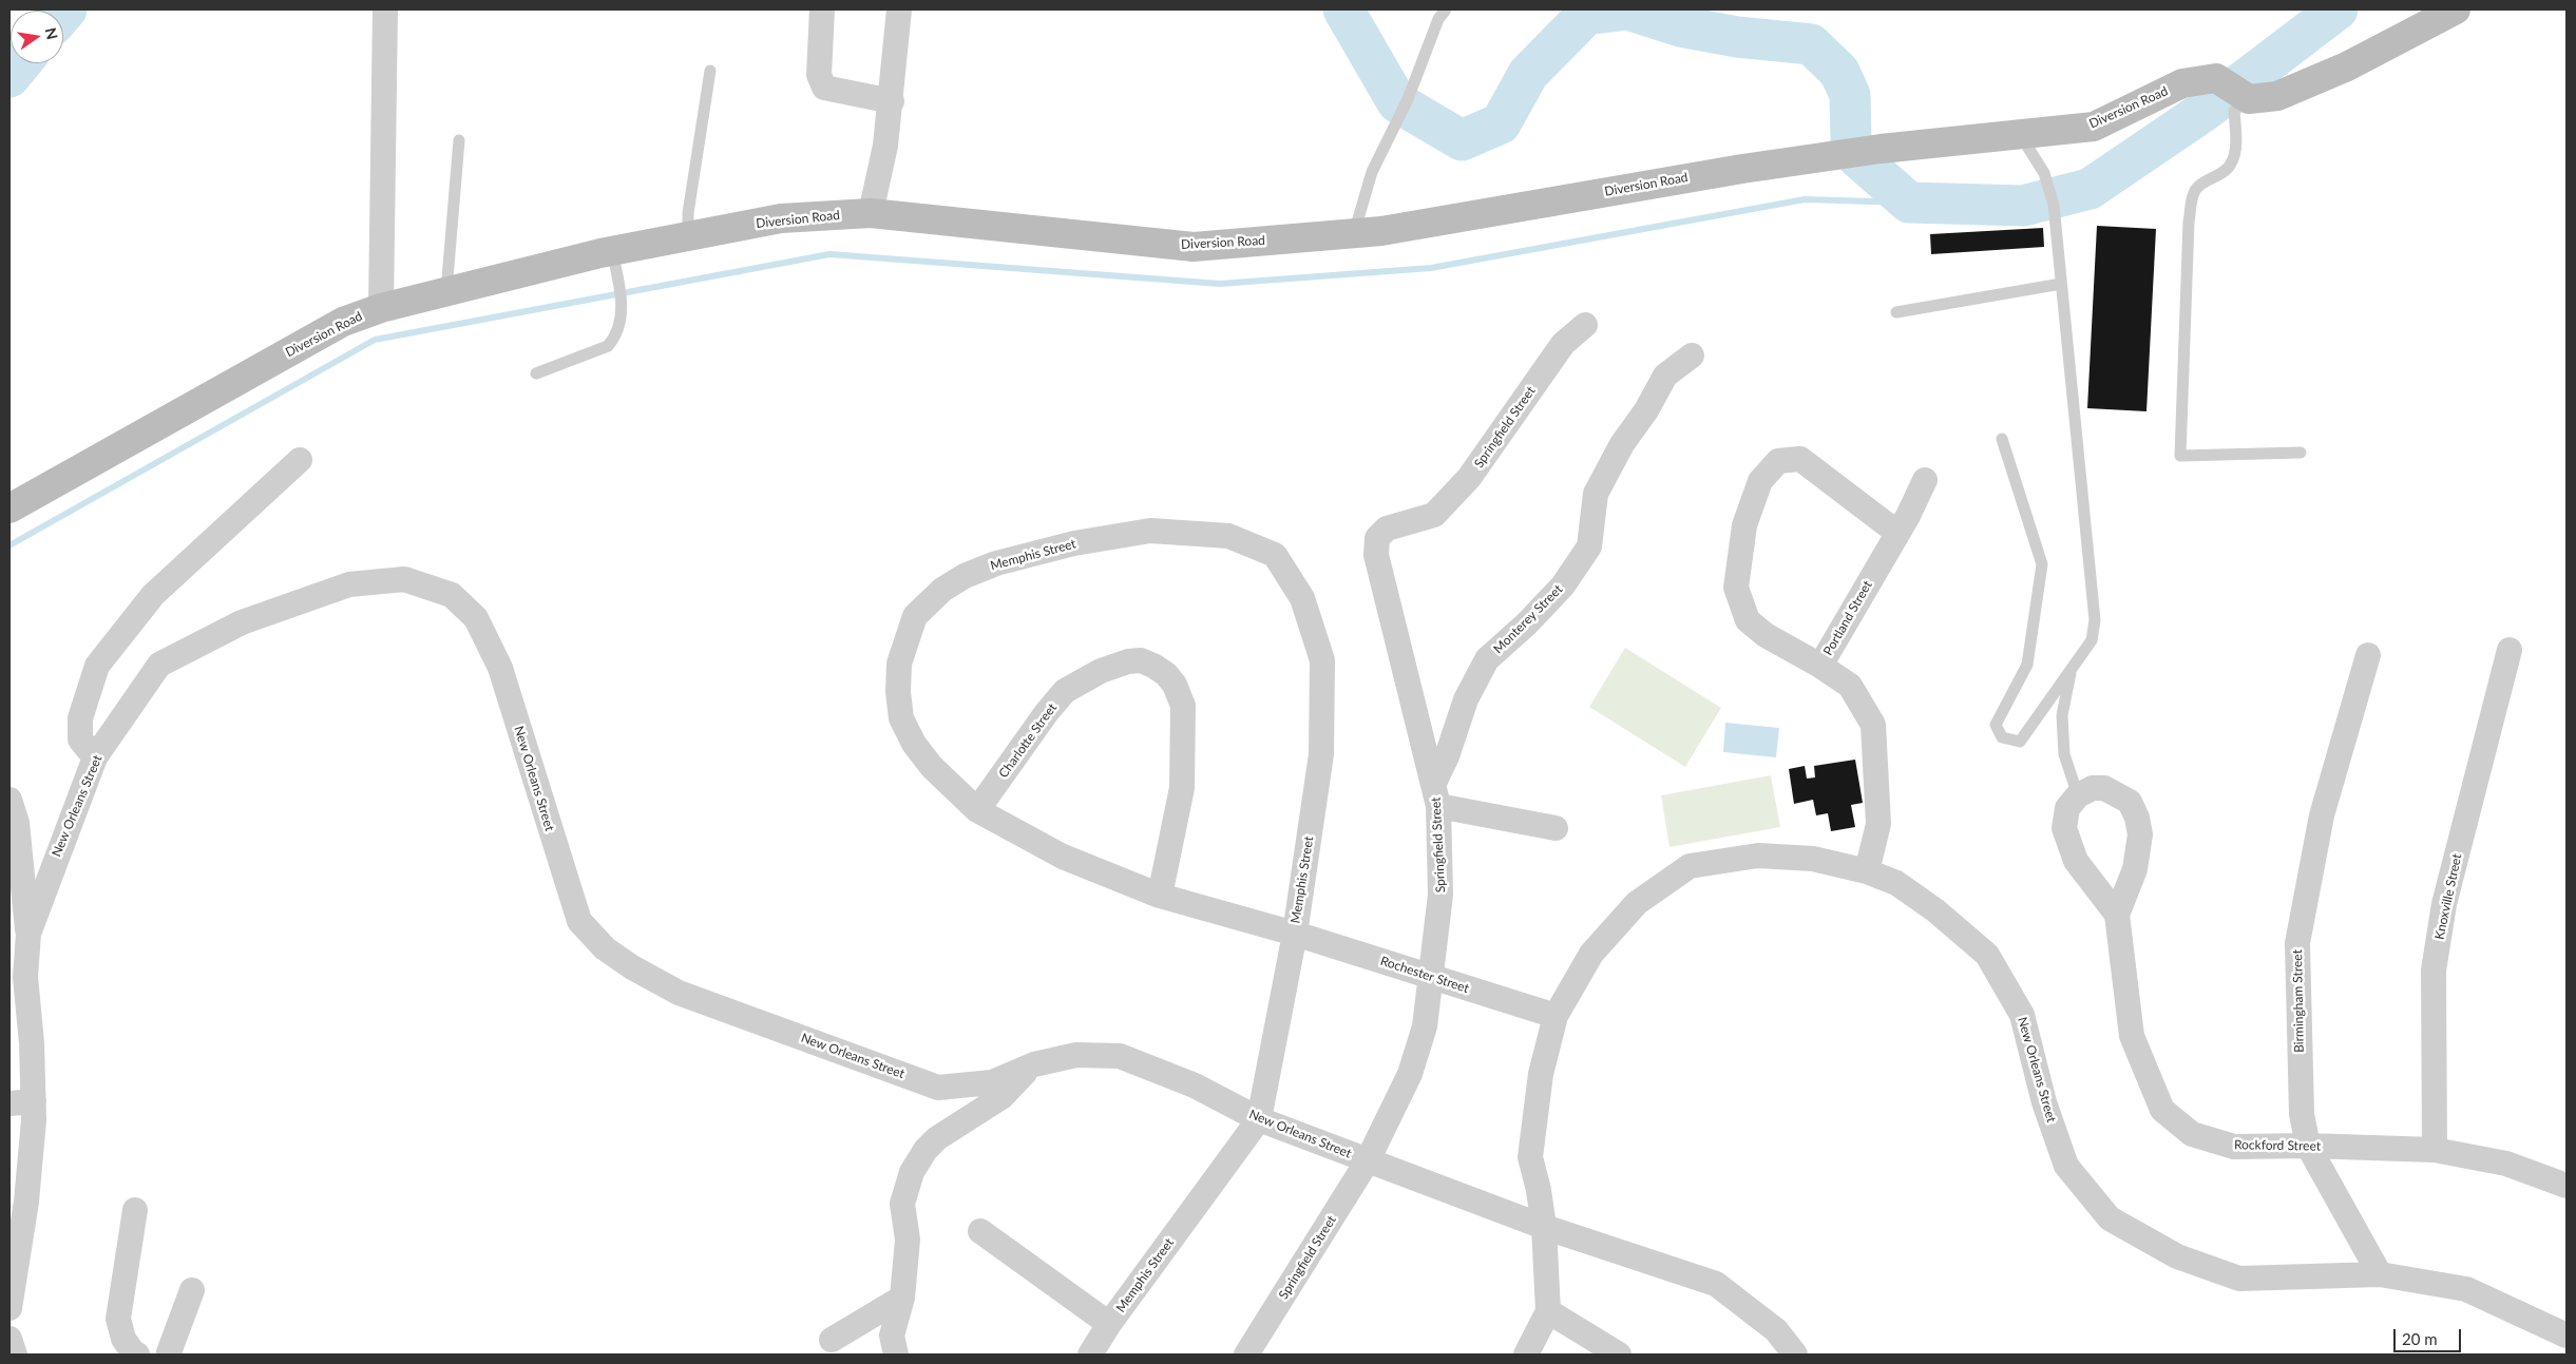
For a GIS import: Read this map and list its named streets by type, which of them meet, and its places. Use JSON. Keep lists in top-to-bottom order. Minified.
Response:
{"streets":{"street":["Diversion Road","Springfield Street","Memphis Street","Portland Street","Monterey Street","Charlotte Street","New Orleans Street","Knoxville Street","Rochester Street","Birmingham Street","Rockford Street"]},"crossings":[["Springfield Street","Monterey Street"],["Springfield Street","New Orleans Street"],["Springfield Street","Rochester Street"],["Memphis Street","Charlotte Street"],["Memphis Street","New Orleans Street"],["Memphis Street","Rochester Street"],["Portland Street","New Orleans Street"],["New Orleans Street","Rochester Street"],["New Orleans Street","Birmingham Street"],["Knoxville Street","Rockford Street"],["Birmingham Street","Rockford Street"]],"scale_bar":"20 m","north":"right"}
